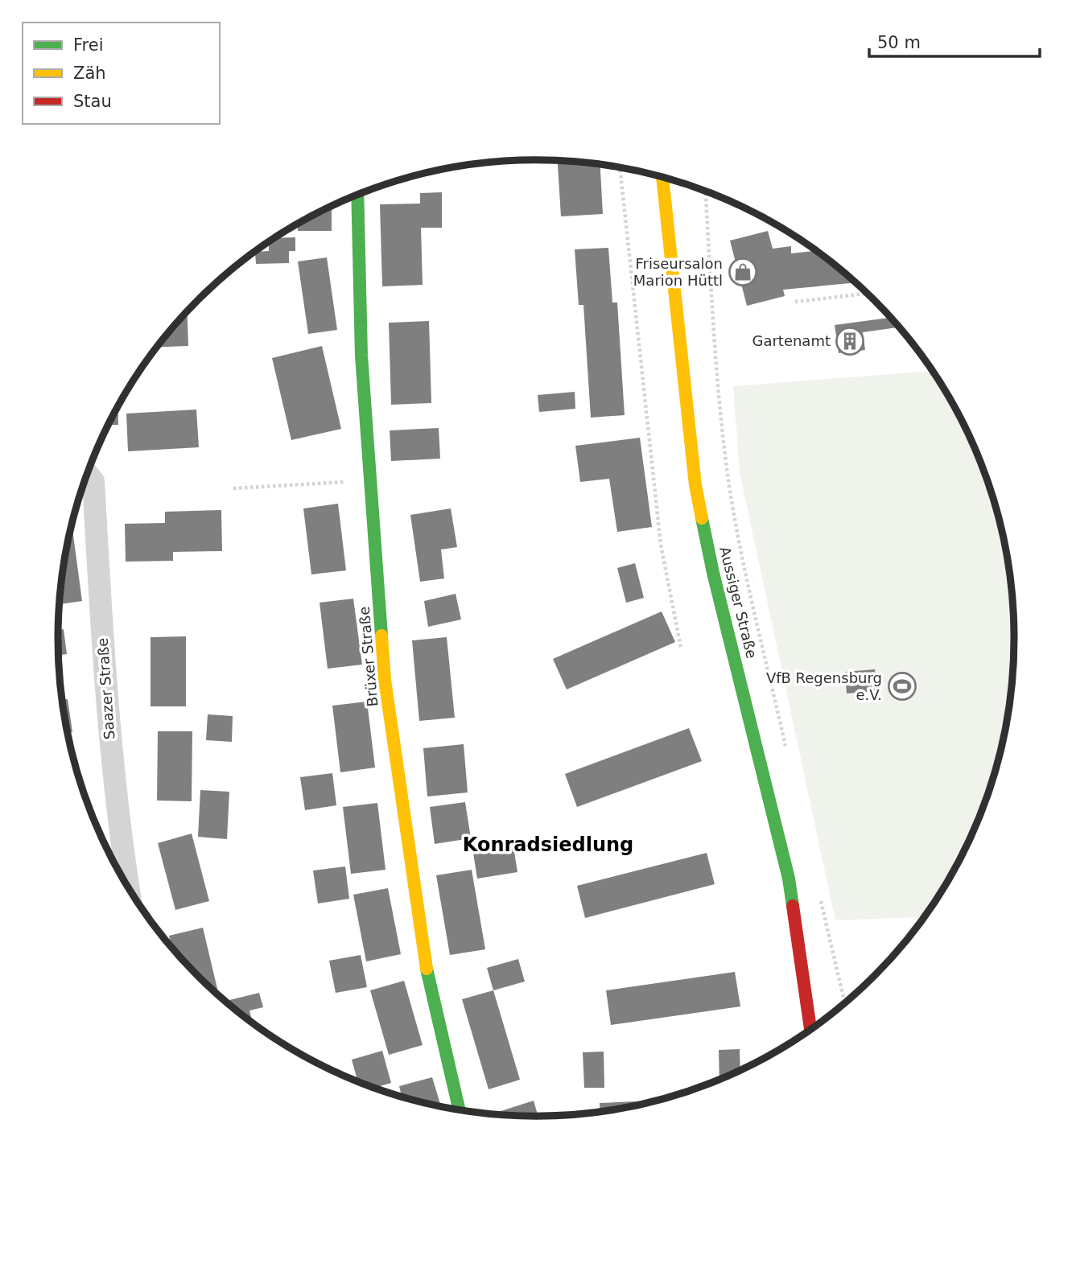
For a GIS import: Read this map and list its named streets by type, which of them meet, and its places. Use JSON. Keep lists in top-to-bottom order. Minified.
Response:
{"streets":{"street":["Aussiger Straße","Brüxer Straße","Saazer Straße"]},"districts":["Konradsiedlung"],"places":{"shop":["Friseursalon Marion Hüttl"],"building":["Gartenamt"],"sports":["VfB Regensburg e.V."]},"legend":["Frei","Zäh","Stau"],"scale_bar":"50 m"}
